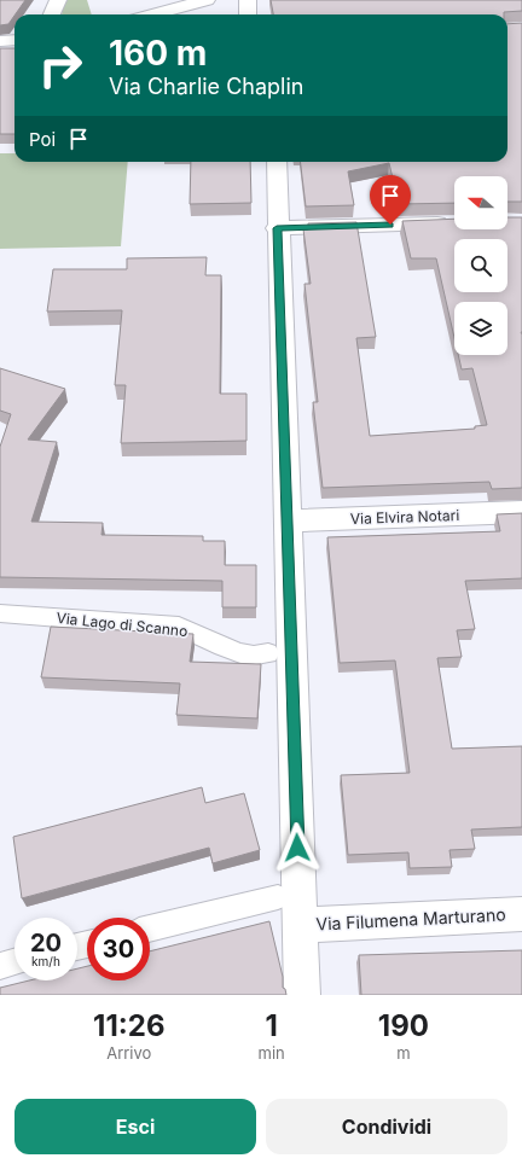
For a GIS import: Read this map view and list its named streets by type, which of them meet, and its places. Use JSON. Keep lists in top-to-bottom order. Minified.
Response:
{"streets":{"street":["Via Elvira Notari","Via Filumena Marturano"],"lane":["Via Lago di Scanno"]},"north":"left","page":{"turn":["160 m","Via Charlie Chaplin"],"then":"Poi","speed":"20 km/h","limit":"30","eta":["11:26","Arrivo","1","min","190","m"],"buttons":["Esci","Condividi"]}}
